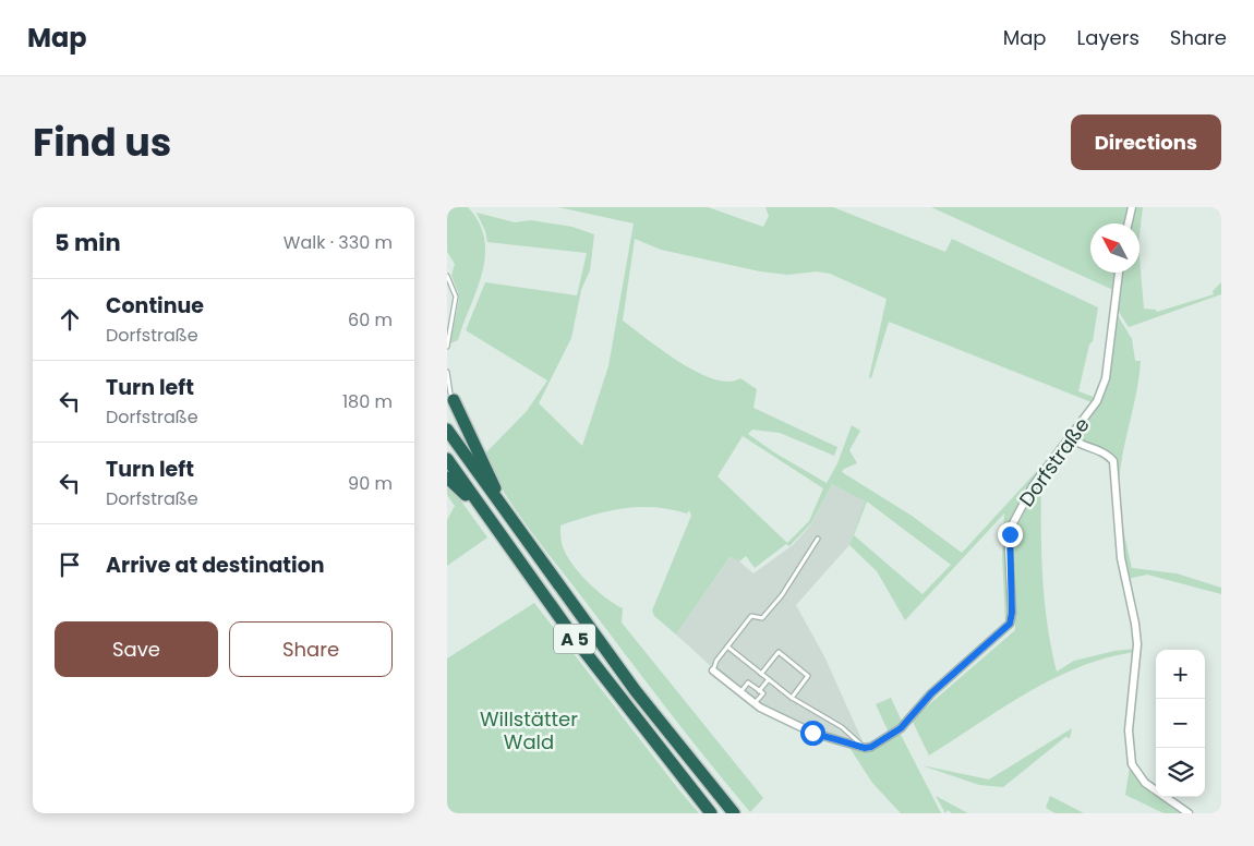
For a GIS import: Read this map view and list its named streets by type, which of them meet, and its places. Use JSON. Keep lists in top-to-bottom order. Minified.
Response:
{"streets":{"highway":["A 5"],"street":["Dorfstraße"]},"parks":["Willstätter Wald"],"north":"top left","page":{"header":"Map","nav":["Map","Layers","Share"],"title":"Find us","buttons":["Directions",["Save","Share"]],"heading":["5 min","Walk · 330 m"],"list":[["Continue","Dorfstraße","60 m"],["Turn left","Dorfstraße","180 m"],["Turn left","Dorfstraße","90 m"],"Arrive at destination"],"map_buttons":["+","−"]}}
